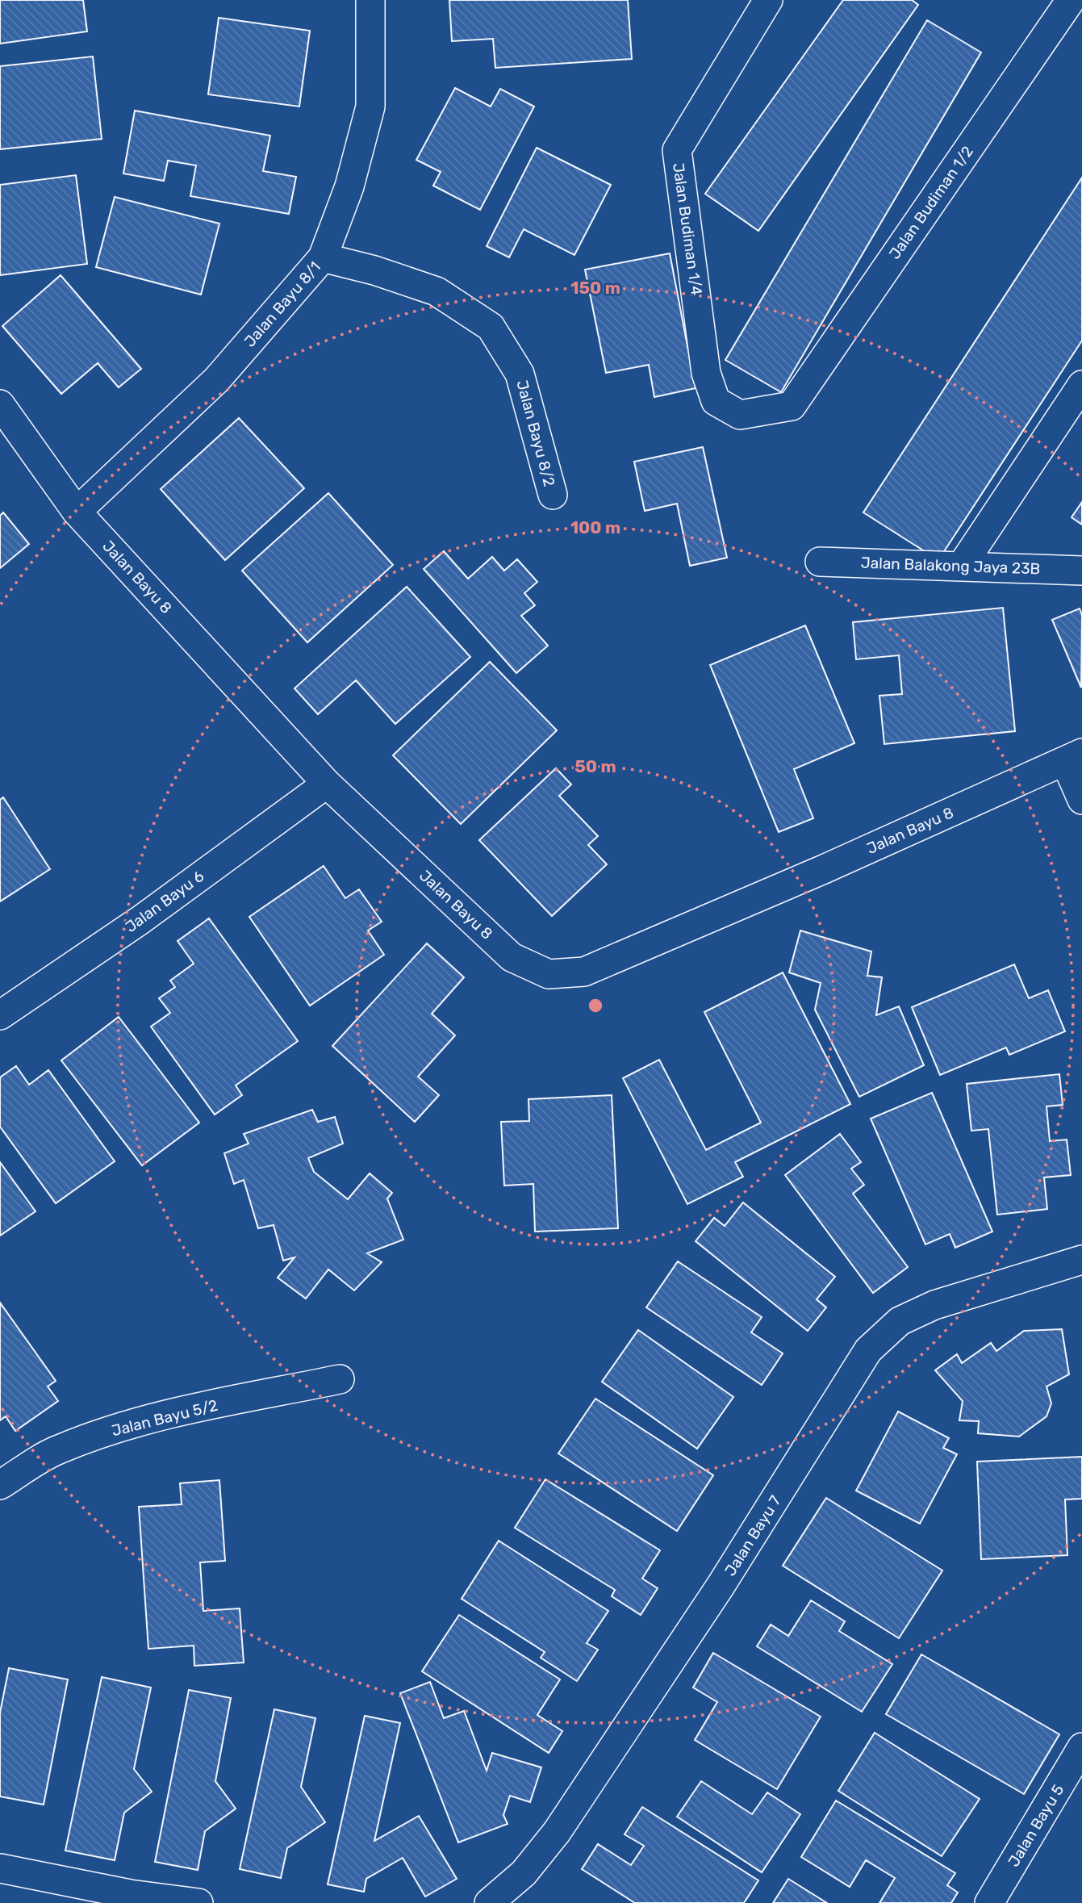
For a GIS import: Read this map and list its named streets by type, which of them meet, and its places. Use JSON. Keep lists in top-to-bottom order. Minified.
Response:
{"streets":{"street":["Jalan Budiman 1/2","Jalan Budiman 1/4","Jalan Bayu 8/1","Jalan Bayu 8/2","Jalan Balakong Jaya 23B","Jalan Bayu 8","Jalan Bayu 6","Jalan Bayu 5/2","Jalan Bayu 7","Jalan Bayu 5"]},"crossings":[["Jalan Budiman 1/2","Jalan Budiman 1/4"],["Jalan Bayu 8/1","Jalan Bayu 8/2"],["Jalan Bayu 8/1","Jalan Bayu 8"],["Jalan Bayu 8","Jalan Bayu 6"]],"rings":["150 m","100 m","50 m"]}
